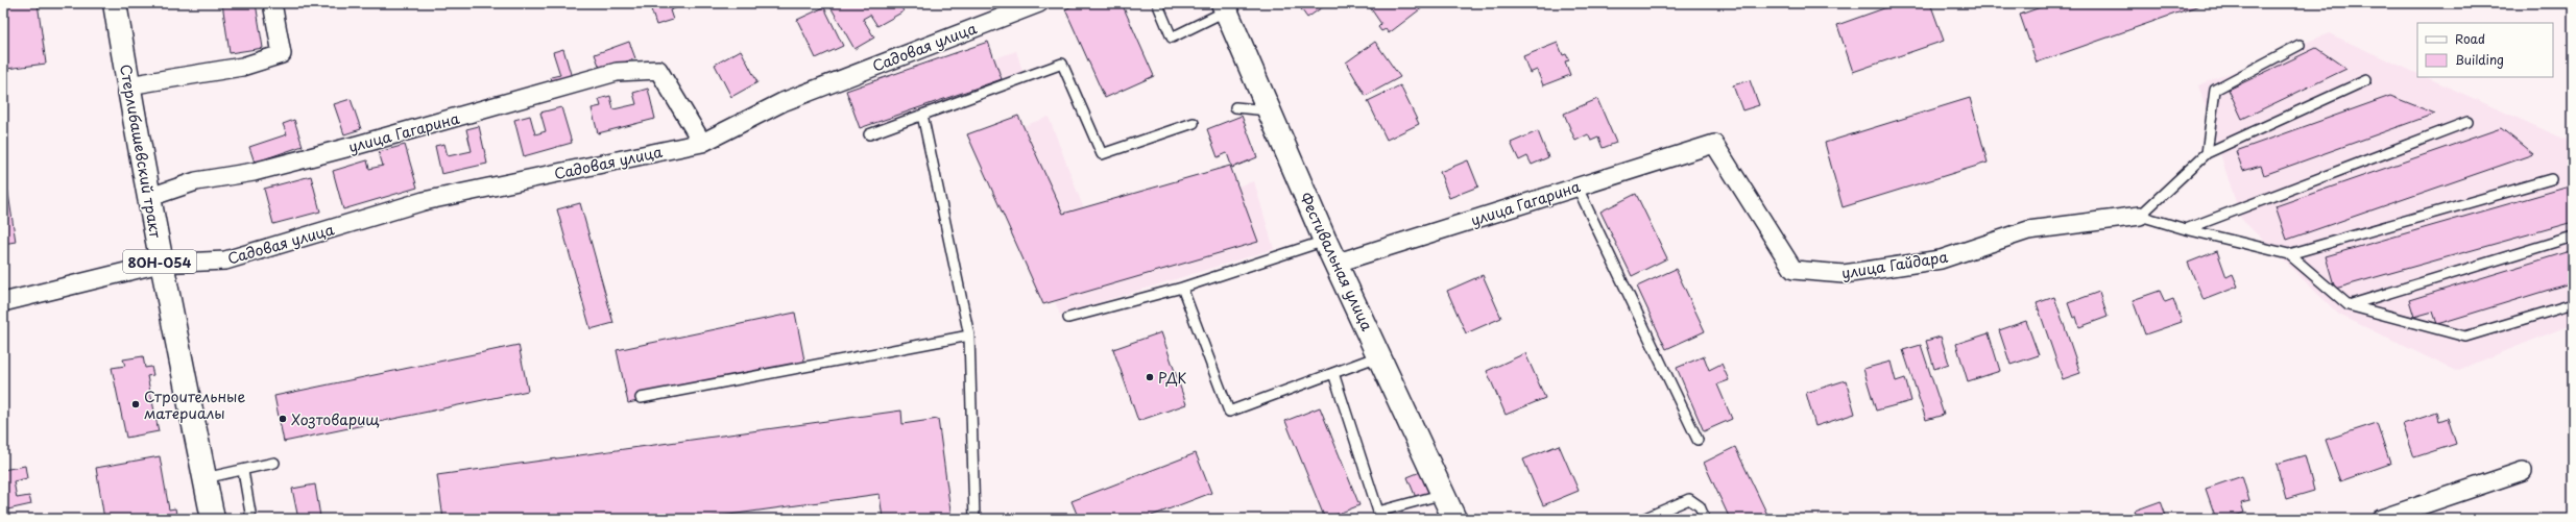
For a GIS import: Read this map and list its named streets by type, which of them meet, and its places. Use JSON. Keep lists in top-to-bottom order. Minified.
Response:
{"streets":{"street":["Садовая улица","улица Гагарина","Стерлибашевский тракт","80Н-054","Фестивальная улица","улица Гайдара"]},"crossings":[["Садовая улица","улица Гагарина"],["Садовая улица","Стерлибашевский тракт"],["улица Гагарина","Стерлибашевский тракт"],["улица Гагарина","Фестивальная улица"],["улица Гагарина","улица Гайдара"]],"places":["РДК","Строительные материалы","Хозтоварищ"],"legend":["Road","Building"]}
